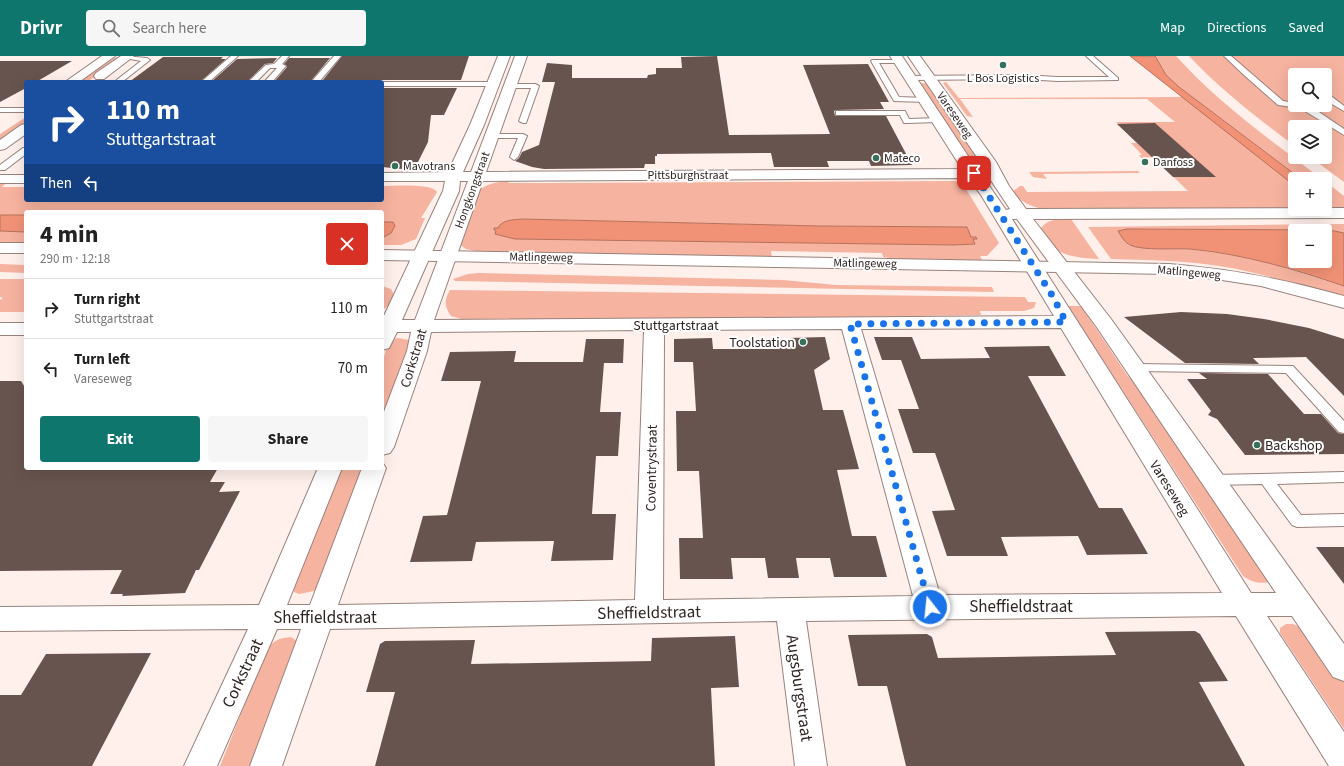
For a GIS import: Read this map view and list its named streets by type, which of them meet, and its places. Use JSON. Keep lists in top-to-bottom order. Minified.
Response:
{"streets":{"street":["Vareseweg","Pittsburghstraat","Hongkongstraat","Matlingeweg","Stuttgartstraat","Corkstraat","Coventrystraat","Sheffieldstraat","Augsburgstraat"]},"crossings":[["Vareseweg","Pittsburghstraat"],["Vareseweg","Matlingeweg"],["Vareseweg","Stuttgartstraat"],["Vareseweg","Sheffieldstraat"],["Pittsburghstraat","Hongkongstraat"],["Hongkongstraat","Matlingeweg"],["Hongkongstraat","Corkstraat"],["Matlingeweg","Corkstraat"],["Stuttgartstraat","Corkstraat"],["Stuttgartstraat","Coventrystraat"],["Corkstraat","Sheffieldstraat"],["Coventrystraat","Sheffieldstraat"],["Sheffieldstraat","Augsburgstraat"]],"places":["L Bos Logistics","Mateco","Danfoss","Mavotrans","Toolstation","Backshop"],"page":{"header":"Drivr","search":"Search here","nav":["Map","Directions","Saved"],"map_buttons":["+","−"],"turn":["110 m","Stuttgartstraat"],"then":"Then","heading":["4 min","290 m · 12:18"],"list":[{"name":"Turn right","note":"Stuttgartstraat","value":"110 m"},{"name":"Turn left","note":"Vareseweg","value":"70 m"}],"buttons":["Exit","Share"]}}
